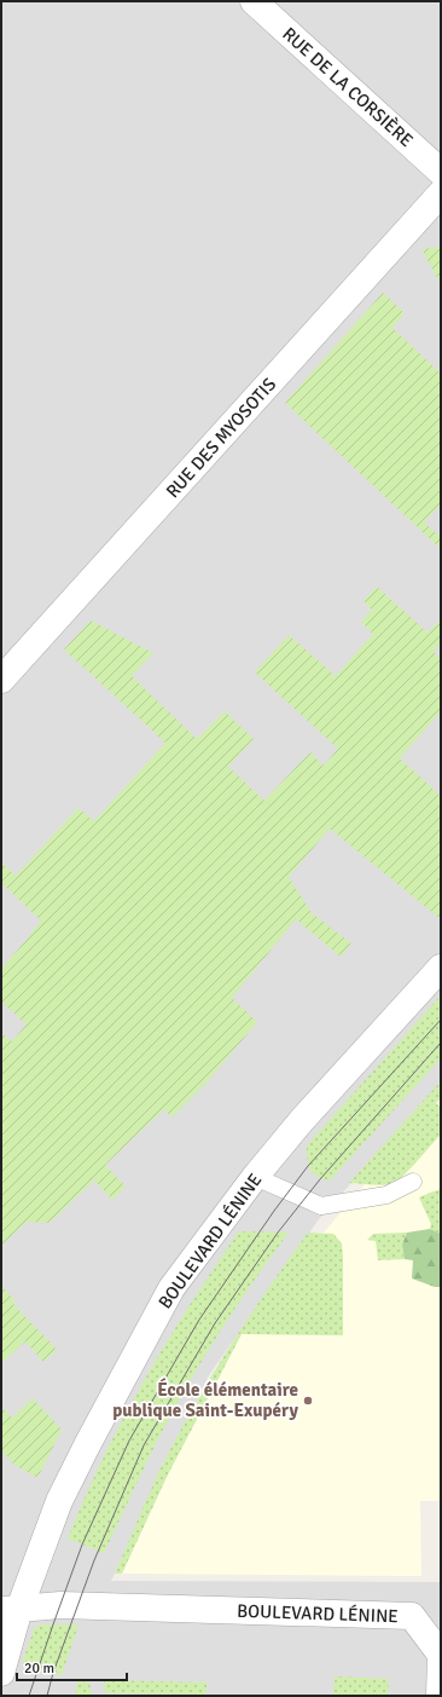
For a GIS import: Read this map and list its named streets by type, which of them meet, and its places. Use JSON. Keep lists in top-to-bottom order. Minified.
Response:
{"streets":{"street":["RUE DE LA CORSIÈRE","RUE DES MYOSOTIS","BOULEVARD LÉNINE"]},"places":["École élémentaire publique Saint-Exupéry"],"scale_bar":"20 m"}
